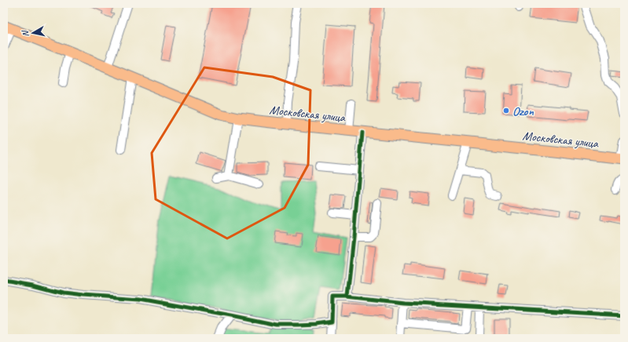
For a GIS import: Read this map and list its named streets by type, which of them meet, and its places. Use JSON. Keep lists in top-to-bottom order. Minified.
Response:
{"streets":{"main road":["Московская улица"]},"places":["Ozon"],"north":"left"}
